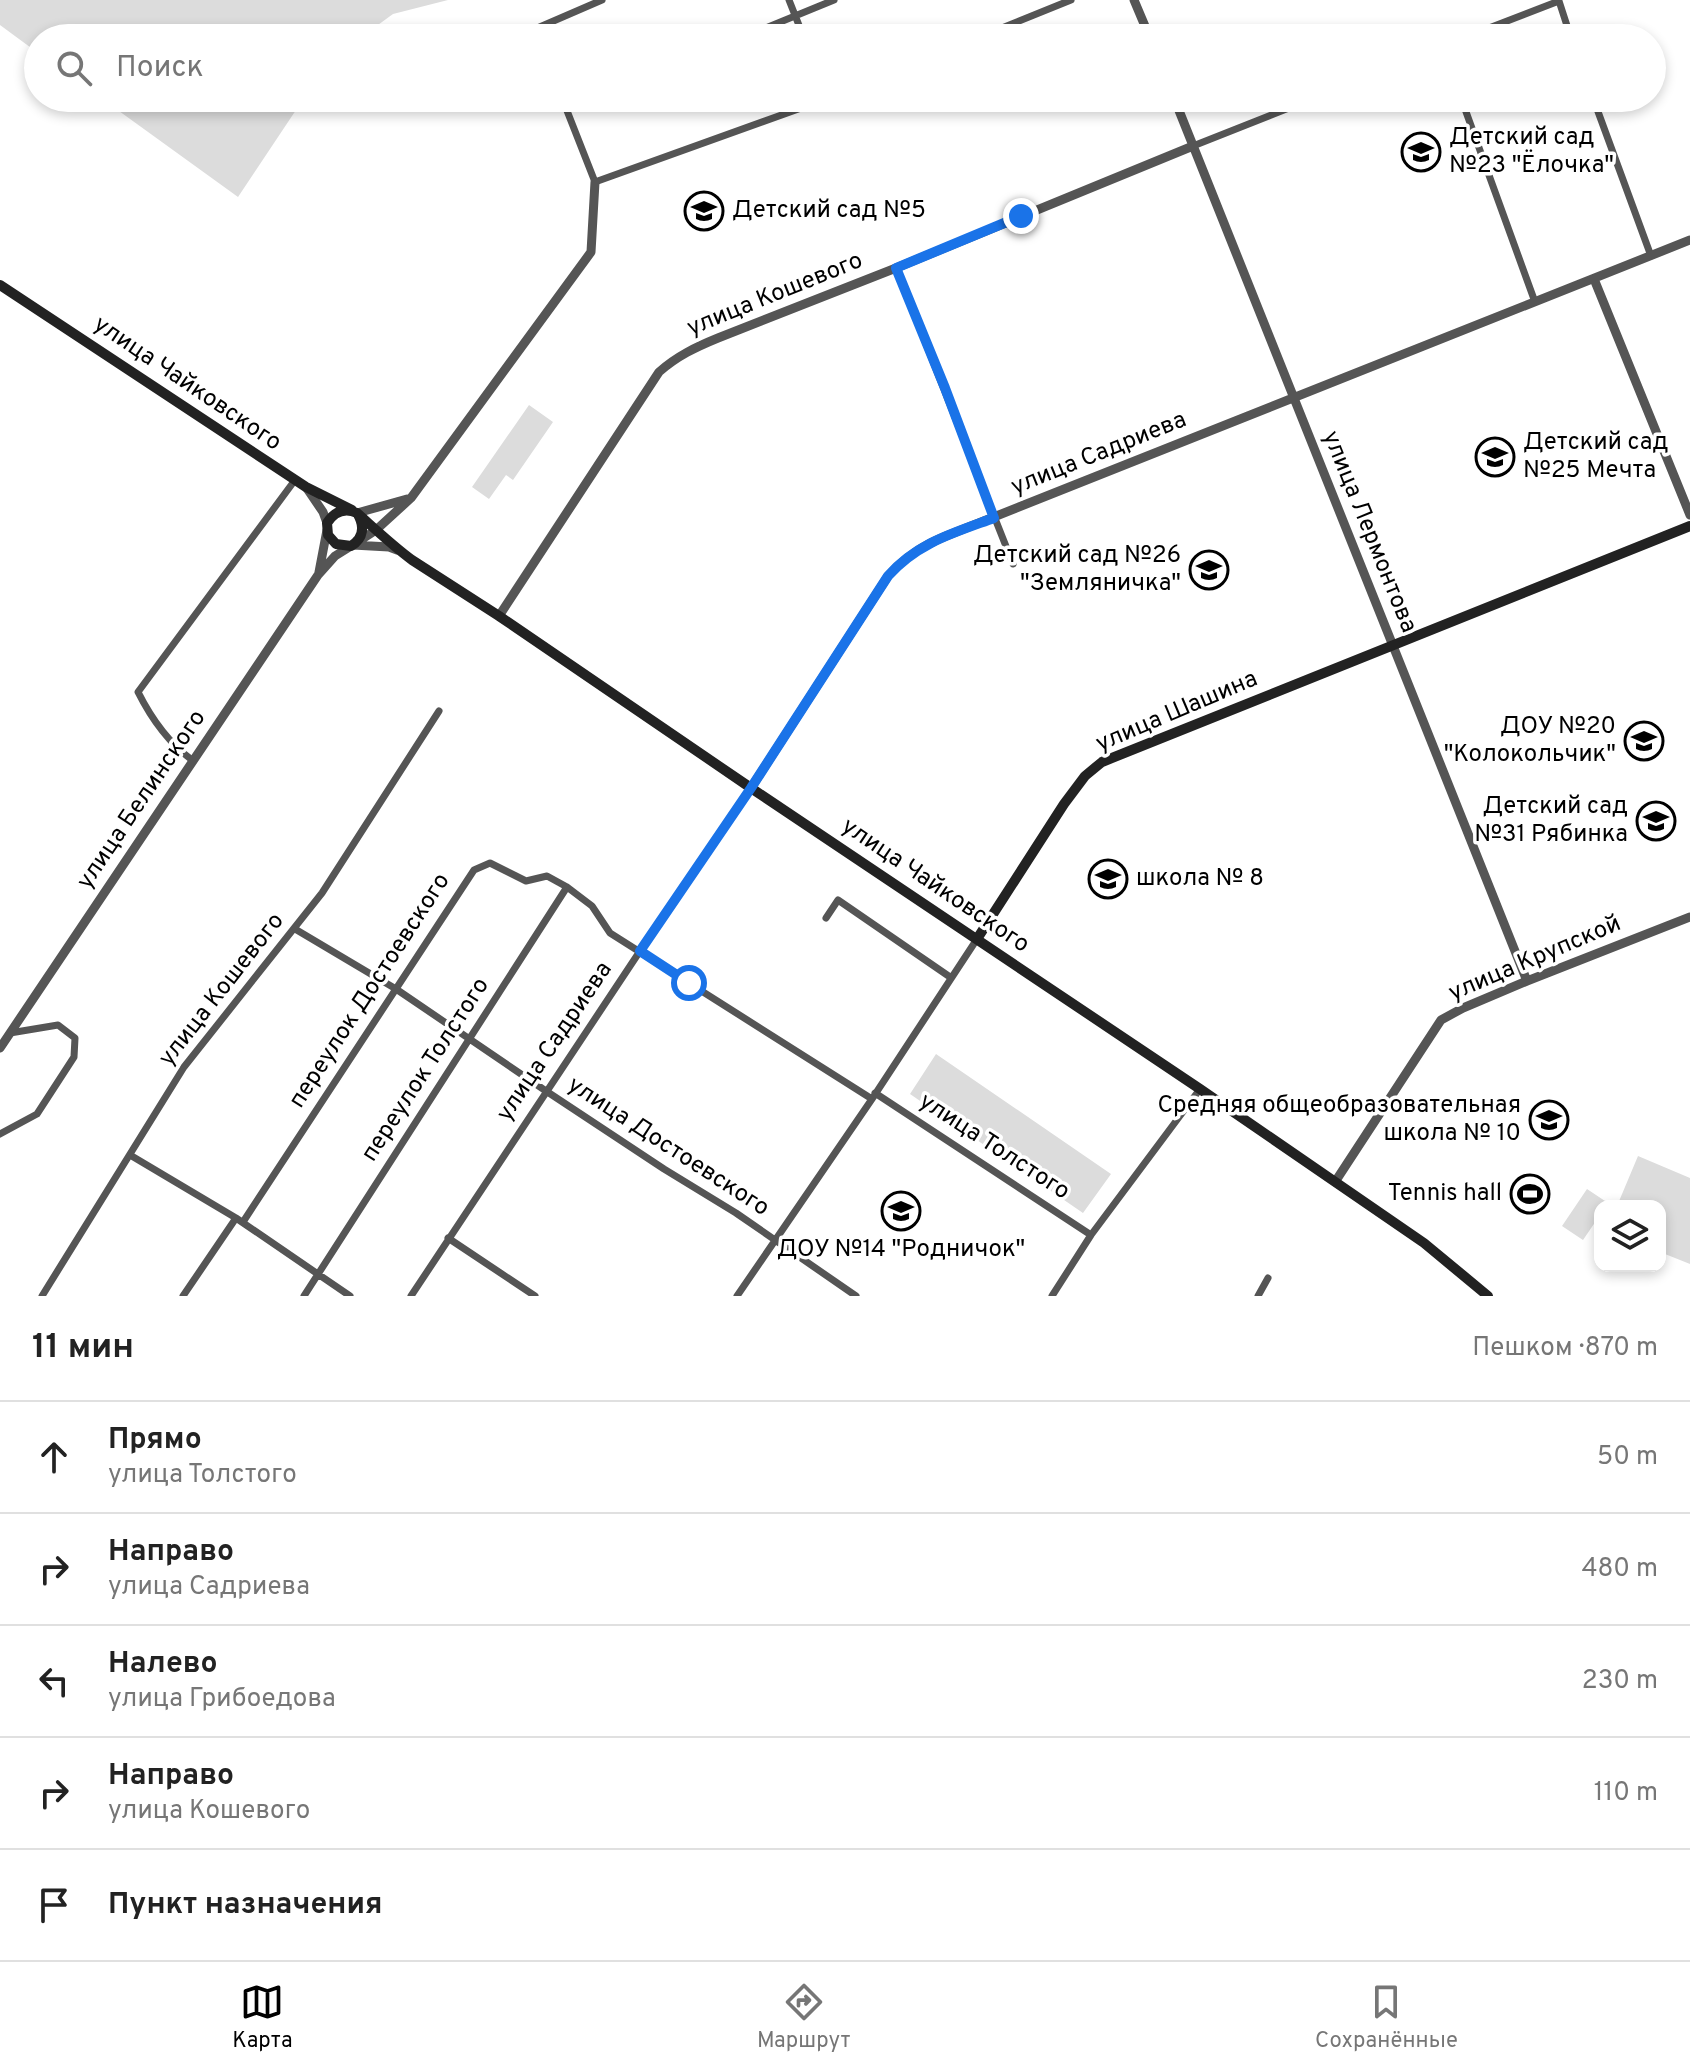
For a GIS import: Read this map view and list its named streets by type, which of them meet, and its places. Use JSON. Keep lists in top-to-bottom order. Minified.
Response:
{"streets":{"main road":["улица Чайковского","улица Шашина"],"street":["улица Кошевого","улица Садриева","улица Лермонтова","улица Белинского","улица Крупской","переулок Достоевского","переулок Толстого","улица Достоевского","улица Толстого"]},"crossings":[["улица Кошевого","улица Чайковского"],["улица Кошевого","улица Лермонтова"],["улица Кошевого","улица Достоевского"],["улица Чайковского","улица Садриева"],["улица Чайковского","улица Шашина"],["улица Чайковского","улица Крупской"],["улица Садриева","улица Лермонтова"],["улица Садриева","улица Достоевского"],["улица Садриева","улица Толстого"],["улица Лермонтова","улица Шашина"],["улица Лермонтова","улица Крупской"],["улица Шашина","улица Достоевского"],["улица Шашина","улица Толстого"],["переулок Достоевского","переулок Толстого"],["переулок Достоевского","улица Достоевского"],["переулок Толстого","улица Достоевского"]],"places":{"school or university":["Детский сад №23 \"Ёлочка\"","Детский сад №5","Детский сад №25 Мечта","Детский сад №26 \"Земляничка\"","ДОУ №20 \"Колокольчик\"","Детский сад №31 Рябинка","школа № 8","Средняя общеобразовательная школа № 10","ДОУ №14 \"Родничок\""],"sports":["Tennis hall"]},"page":{"search":"Поиск","heading":["11 мин","Пешком · 870 m"],"list":[["Прямо","улица Толстого","50 m"],["Направо","улица Садриева","480 m"],["Налево","улица Грибоедова","230 m"],["Направо","улица Кошевого","110 m"],"Пункт назначения"],"nav":["Карта","Маршрут","Сохранённые"]}}
